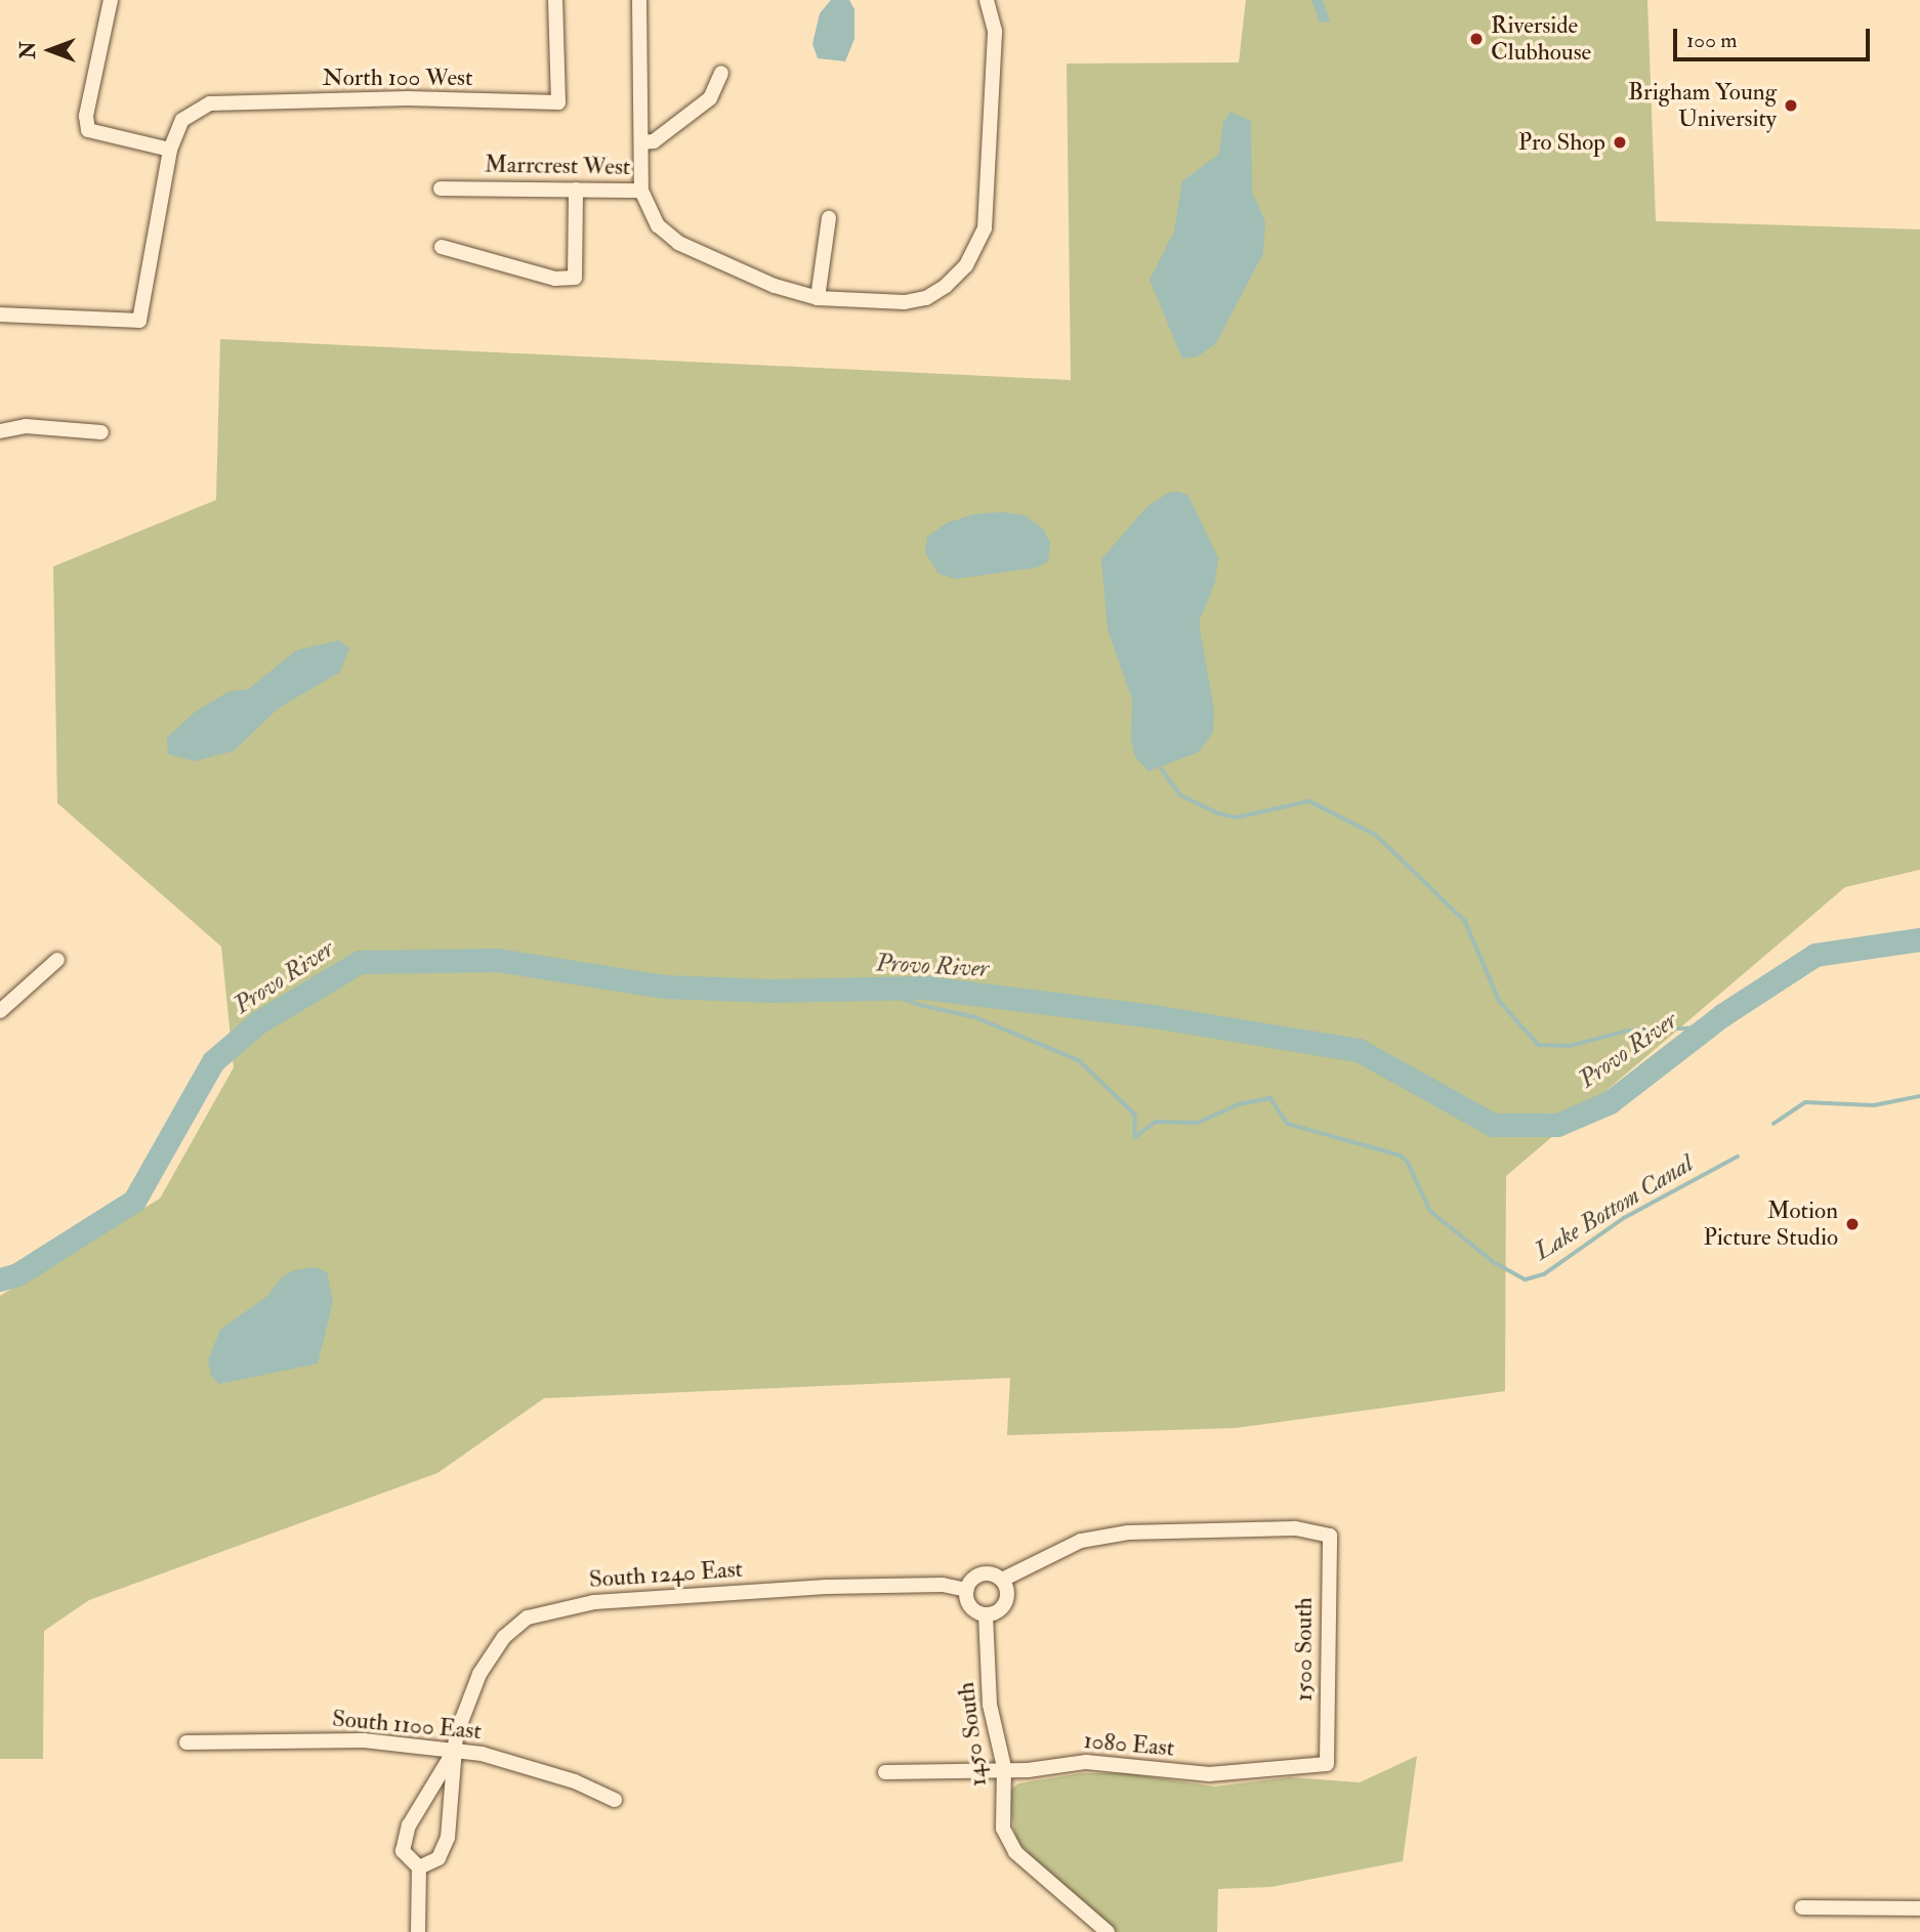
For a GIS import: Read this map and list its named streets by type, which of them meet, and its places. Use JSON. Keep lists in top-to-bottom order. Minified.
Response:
{"streets":{"street":["North 100 West","Marrcrest West","South 1240 East","1500 South","South 1100 East","1450 South","1080 East"]},"crossings":[["South 1240 East","1500 South"],["South 1240 East","South 1100 East"],["South 1240 East","1450 South"],["1500 South","1450 South"],["1500 South","1080 East"],["1450 South","1080 East"]],"water":["Provo River","Lake Bottom Canal"],"places":["Riverside Clubhouse","Brigham Young University","Pro Shop","Motion Picture Studio"],"scale_bar":"100 m","north":"left"}
